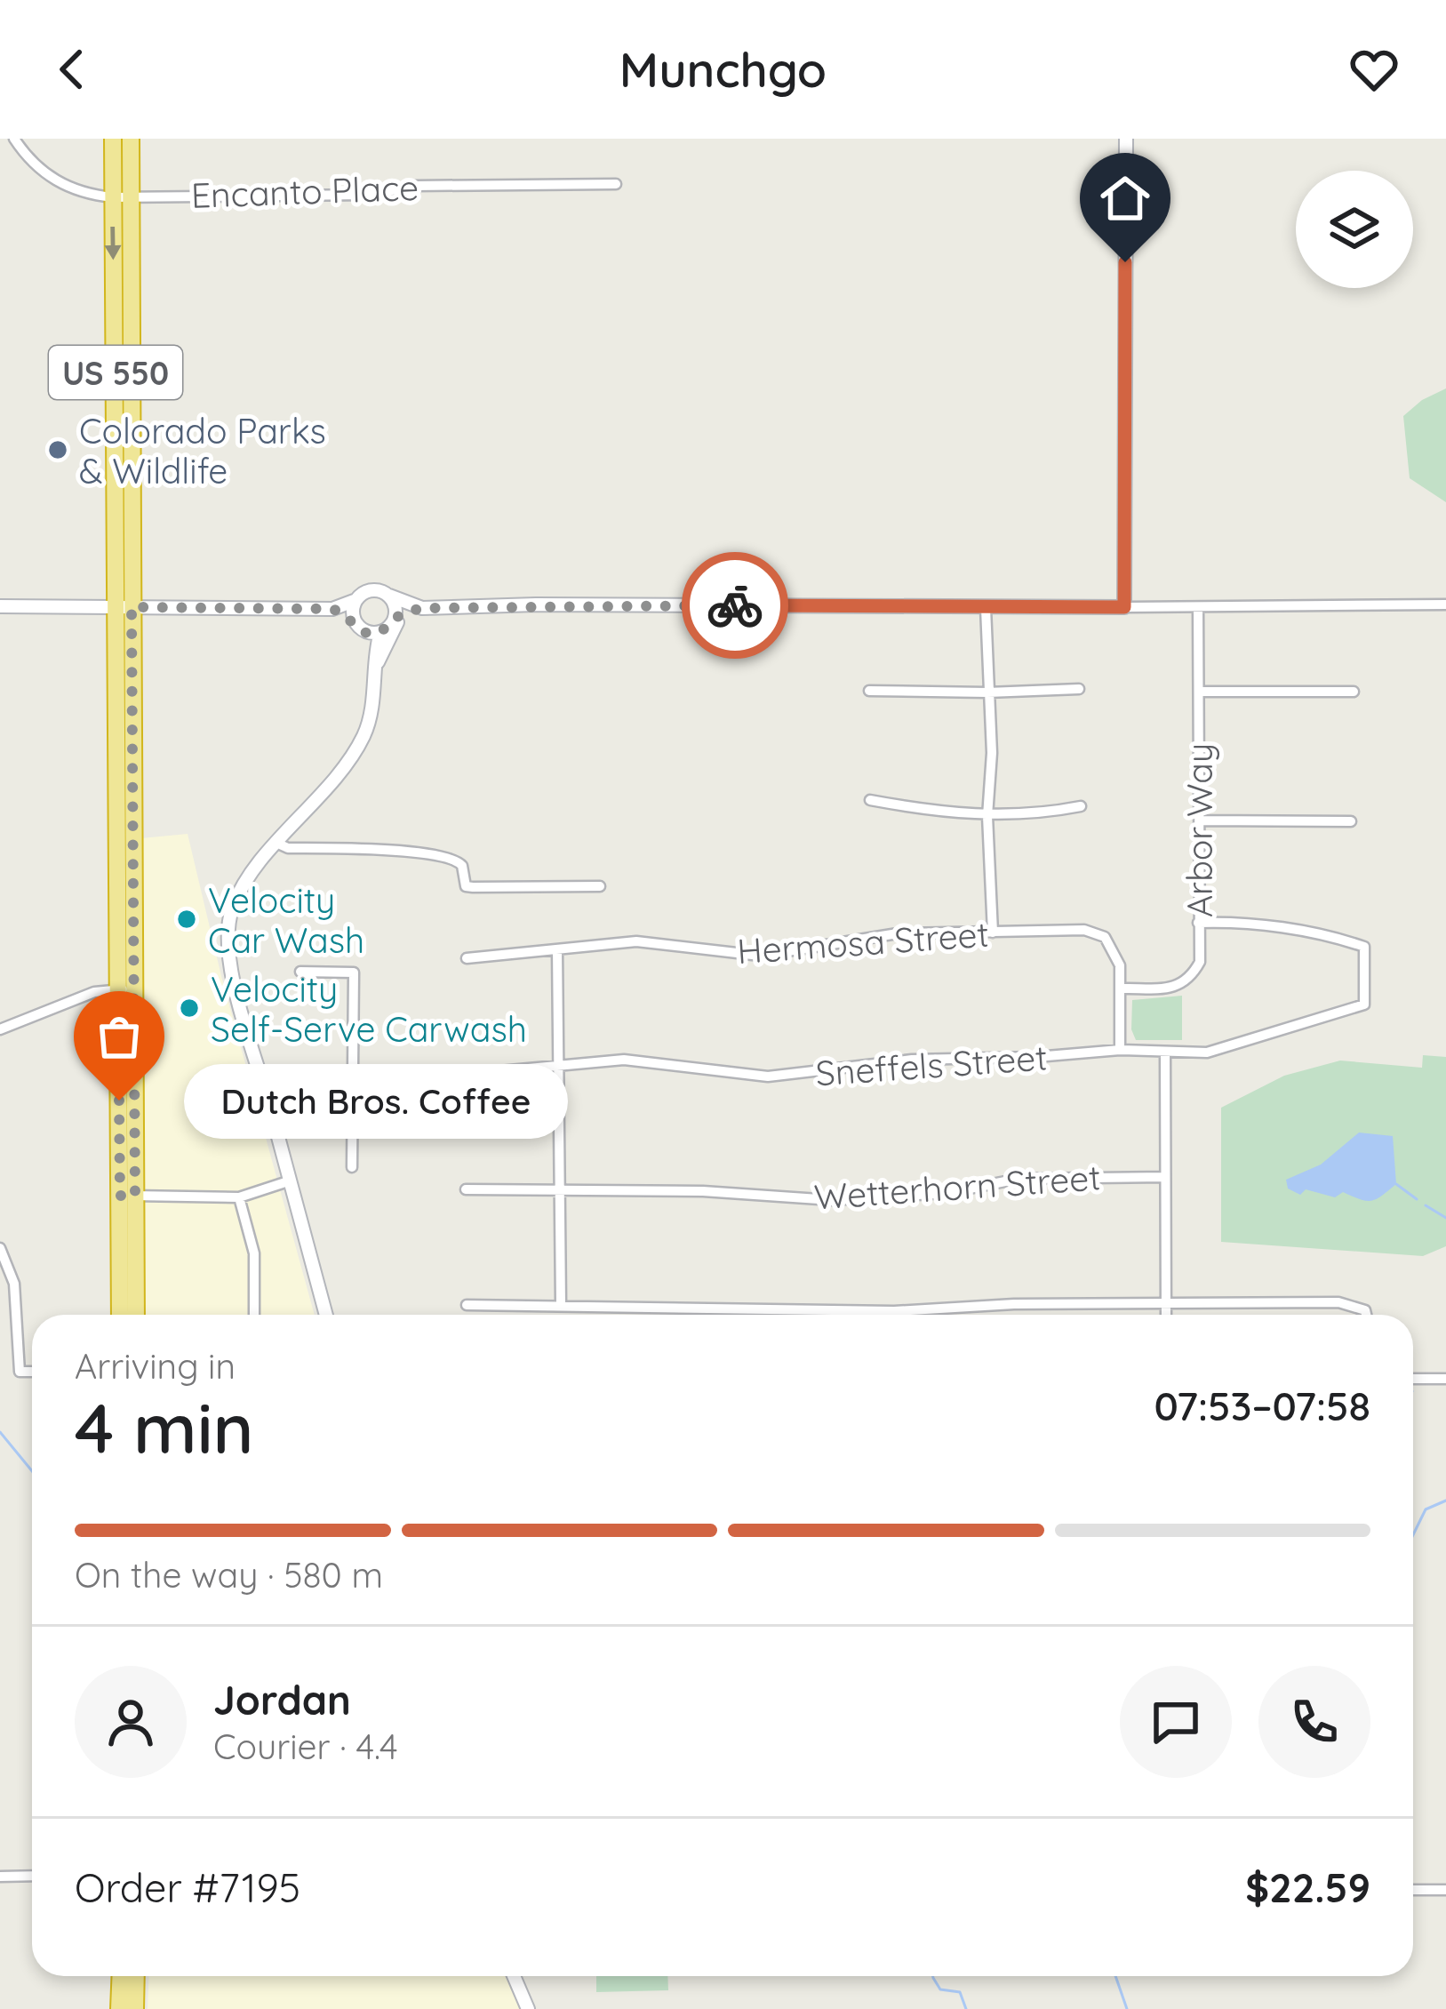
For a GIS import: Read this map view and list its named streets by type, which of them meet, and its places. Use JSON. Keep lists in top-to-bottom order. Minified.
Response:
{"streets":{"highway":["US 550"],"street":["Encanto Place","Arbor Way","Hermosa Street","Sneffels Street","Wetterhorn Street"]},"crossings":[["Encanto Place","US 550"],["Arbor Way","Hermosa Street"],["Arbor Way","Sneffels Street"]],"places":["Colorado Parks & Wildlife","Velocity Car Wash","Velocity Self-Serve Carwash","Dutch Bros. Coffee"],"page":{"header":"Munchgo","bubble":"Dutch Bros. Coffee","heading":["4 min","Arriving in","07:53–07:58"],"panel":["Jordan","Courier · 4.4","Order #7195","$22.59"],"bar":"On the way · 580 m"}}
